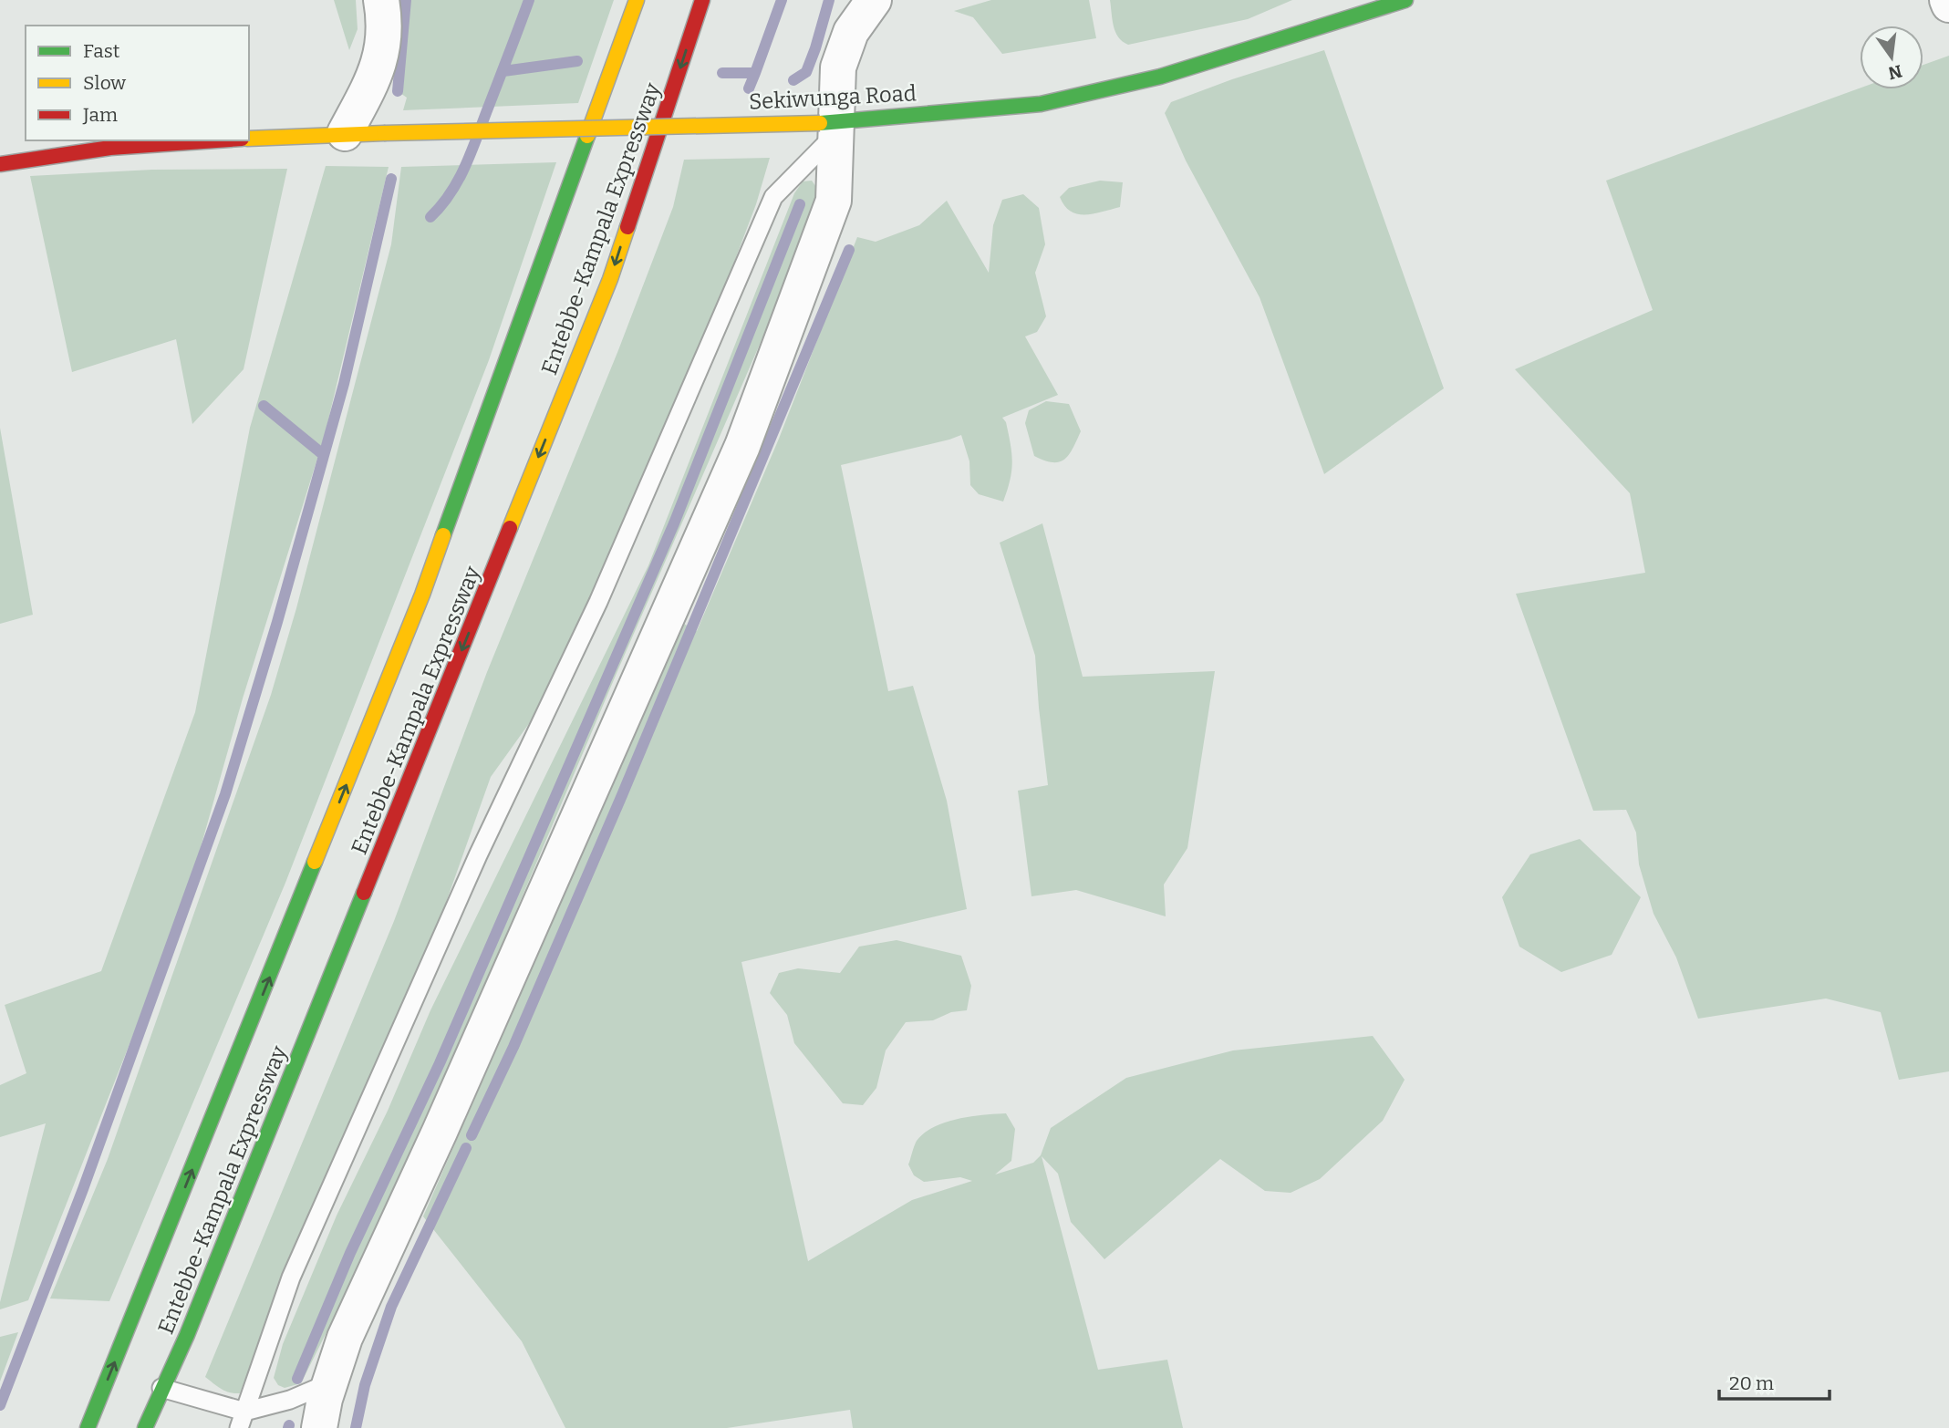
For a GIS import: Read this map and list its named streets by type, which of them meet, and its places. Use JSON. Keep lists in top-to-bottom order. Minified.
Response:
{"streets":{"main road":["Sekiwunga Road","Entebbe-Kampala Expressway"]},"legend":["Fast","Slow","Jam"],"scale_bar":"20 m","north":"bottom"}
